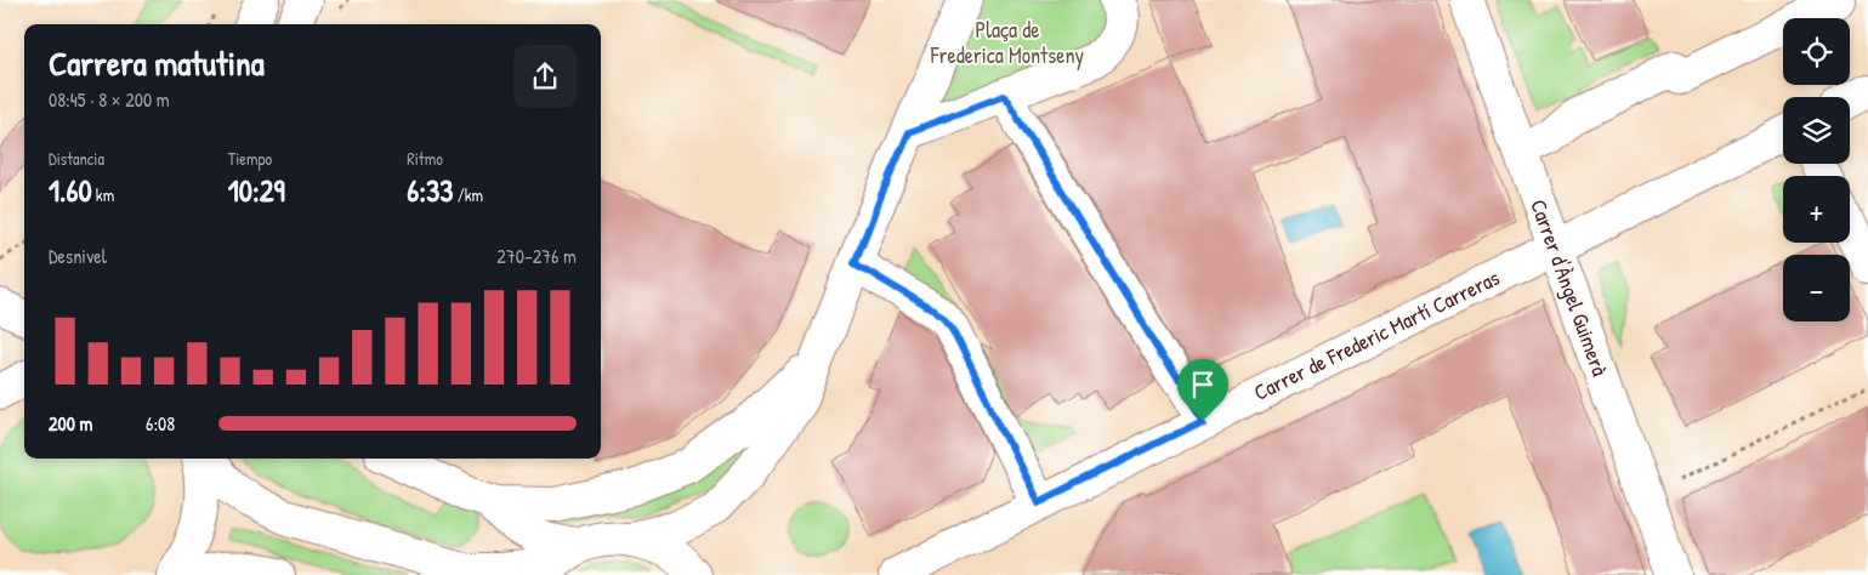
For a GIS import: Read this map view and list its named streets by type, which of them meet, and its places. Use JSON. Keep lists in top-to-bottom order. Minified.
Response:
{"streets":{"street":["Carrer d'Àngel Guimerà","Carrer de Frederic Martí Carreras"]},"crossings":[["Carrer d'Àngel Guimerà","Carrer de Frederic Martí Carreras"]],"parks":["Plaça de Frederica Montseny"],"page":{"map_buttons":["+","−"],"heading":["Carrera matutina","08:45 · 8 × 200 m"],"stats":[["Distancia","1.60 km"],["Tiempo","10:29"],["Ritmo","6:33 /km"]],"chart":["Desnivel","270–276 m"],"list":[{"name":"200 m","note":"6:08"}]}}
